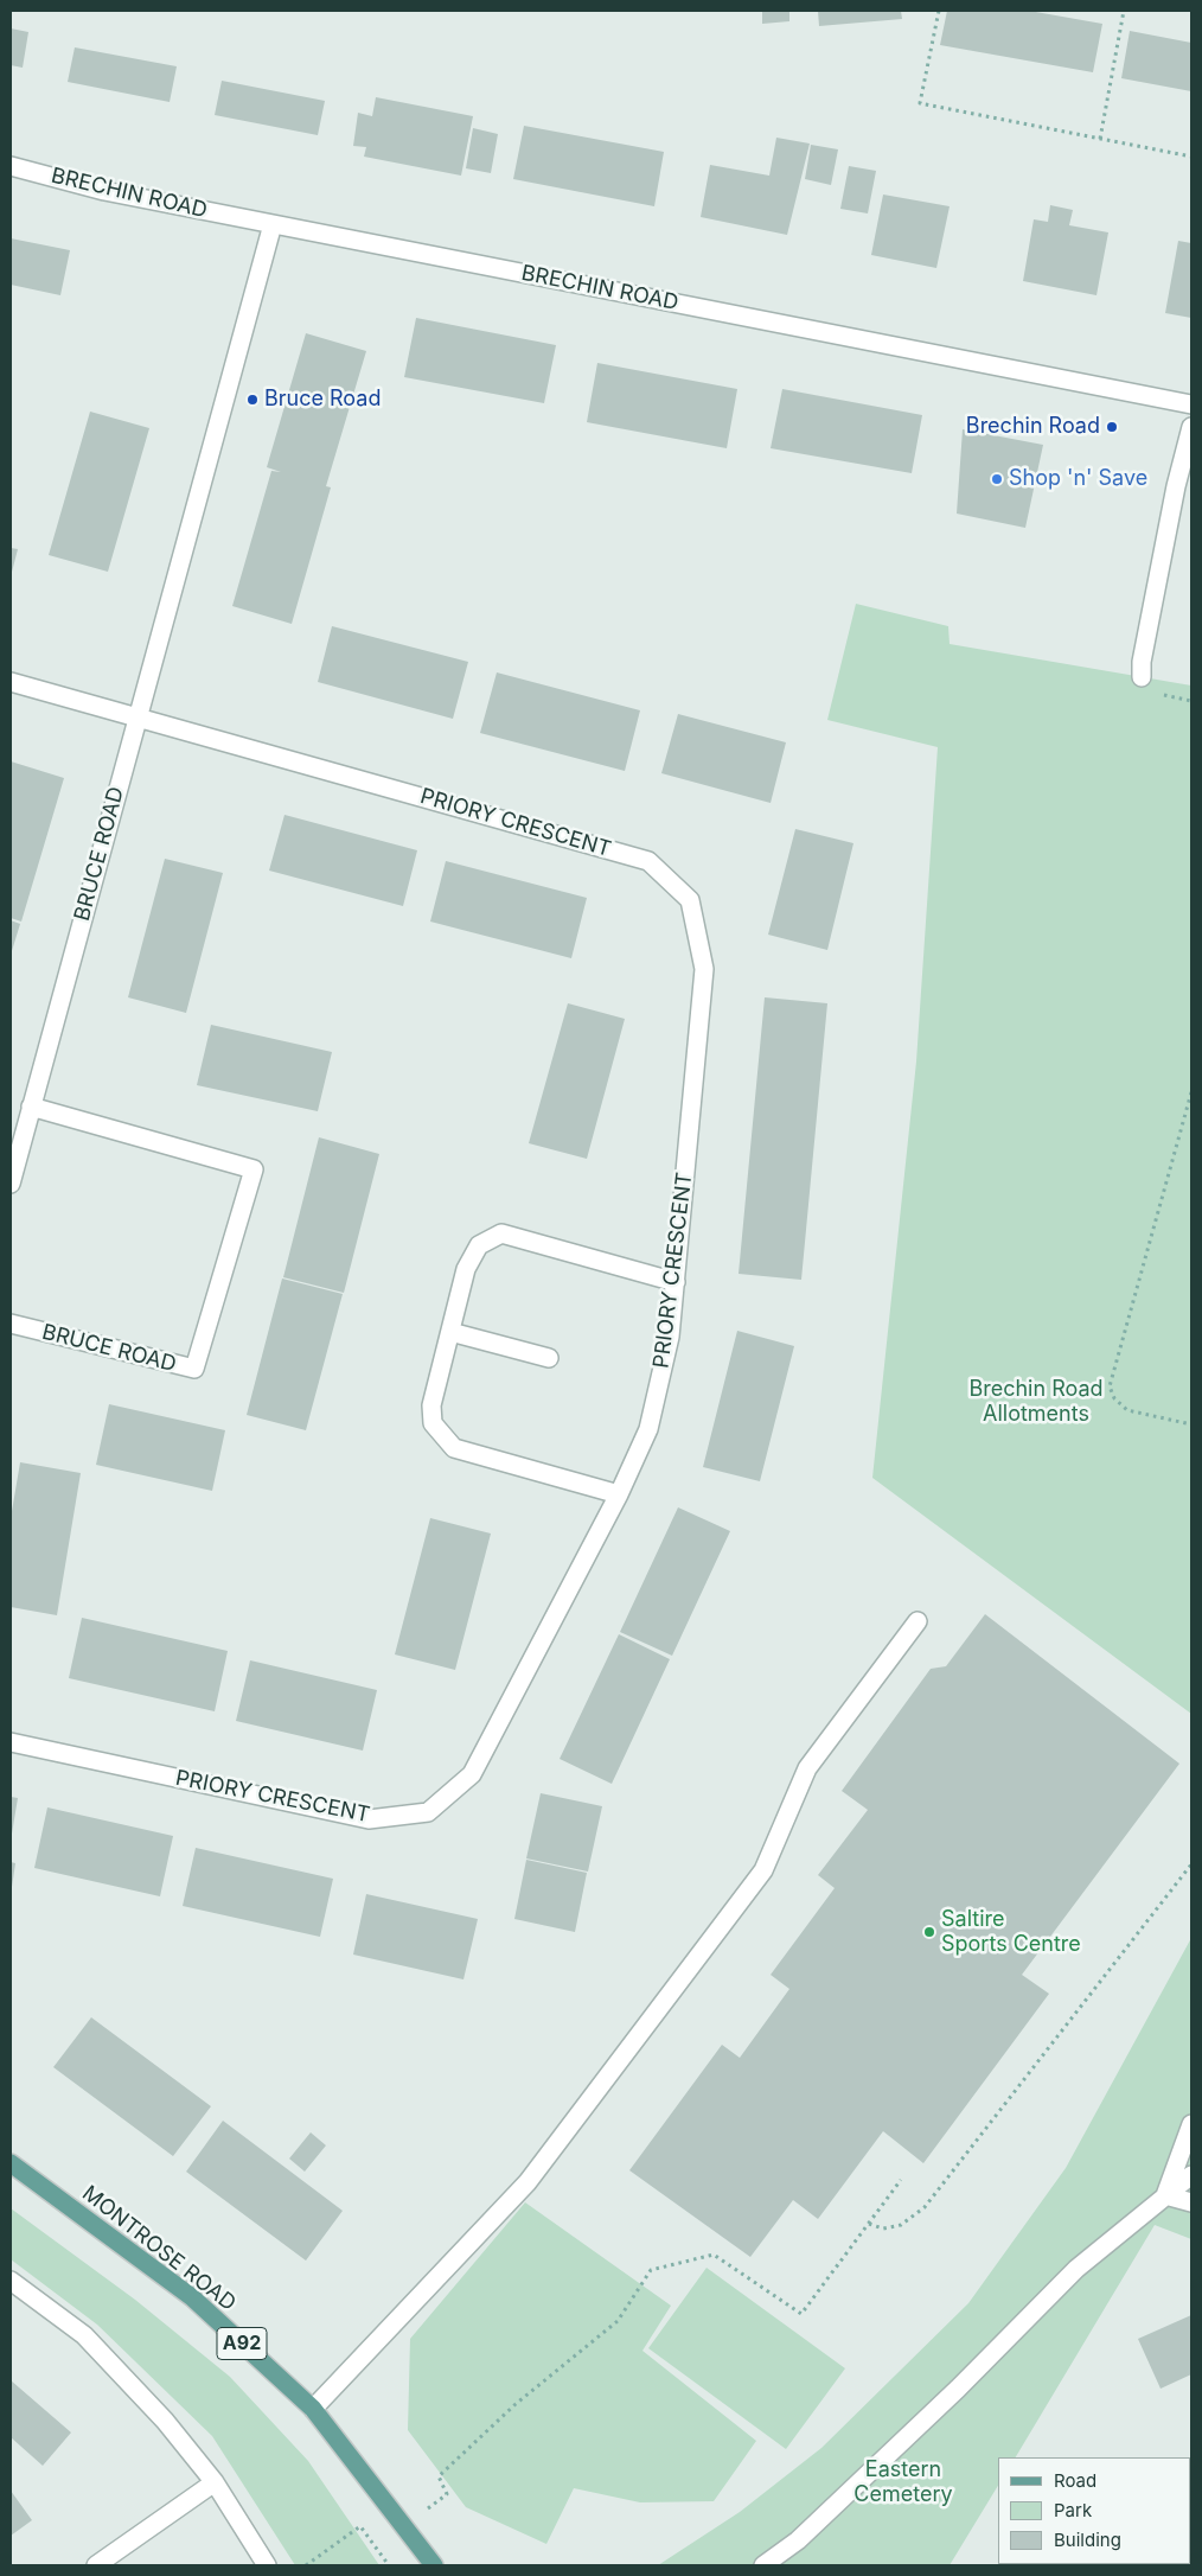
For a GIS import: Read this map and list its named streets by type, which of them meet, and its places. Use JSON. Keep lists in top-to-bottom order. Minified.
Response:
{"streets":{"main road":["MONTROSE ROAD","A92"],"street":["BRECHIN ROAD","PRIORY CRESCENT","BRUCE ROAD"]},"crossings":[["BRECHIN ROAD","BRUCE ROAD"],["PRIORY CRESCENT","BRUCE ROAD"]],"parks":["Brechin Road Allotments","Eastern Cemetery"],"places":["Bruce Road","Brechin Road","Shop 'n' Save","Saltire Sports Centre"],"legend":["Road","Park","Building"]}
